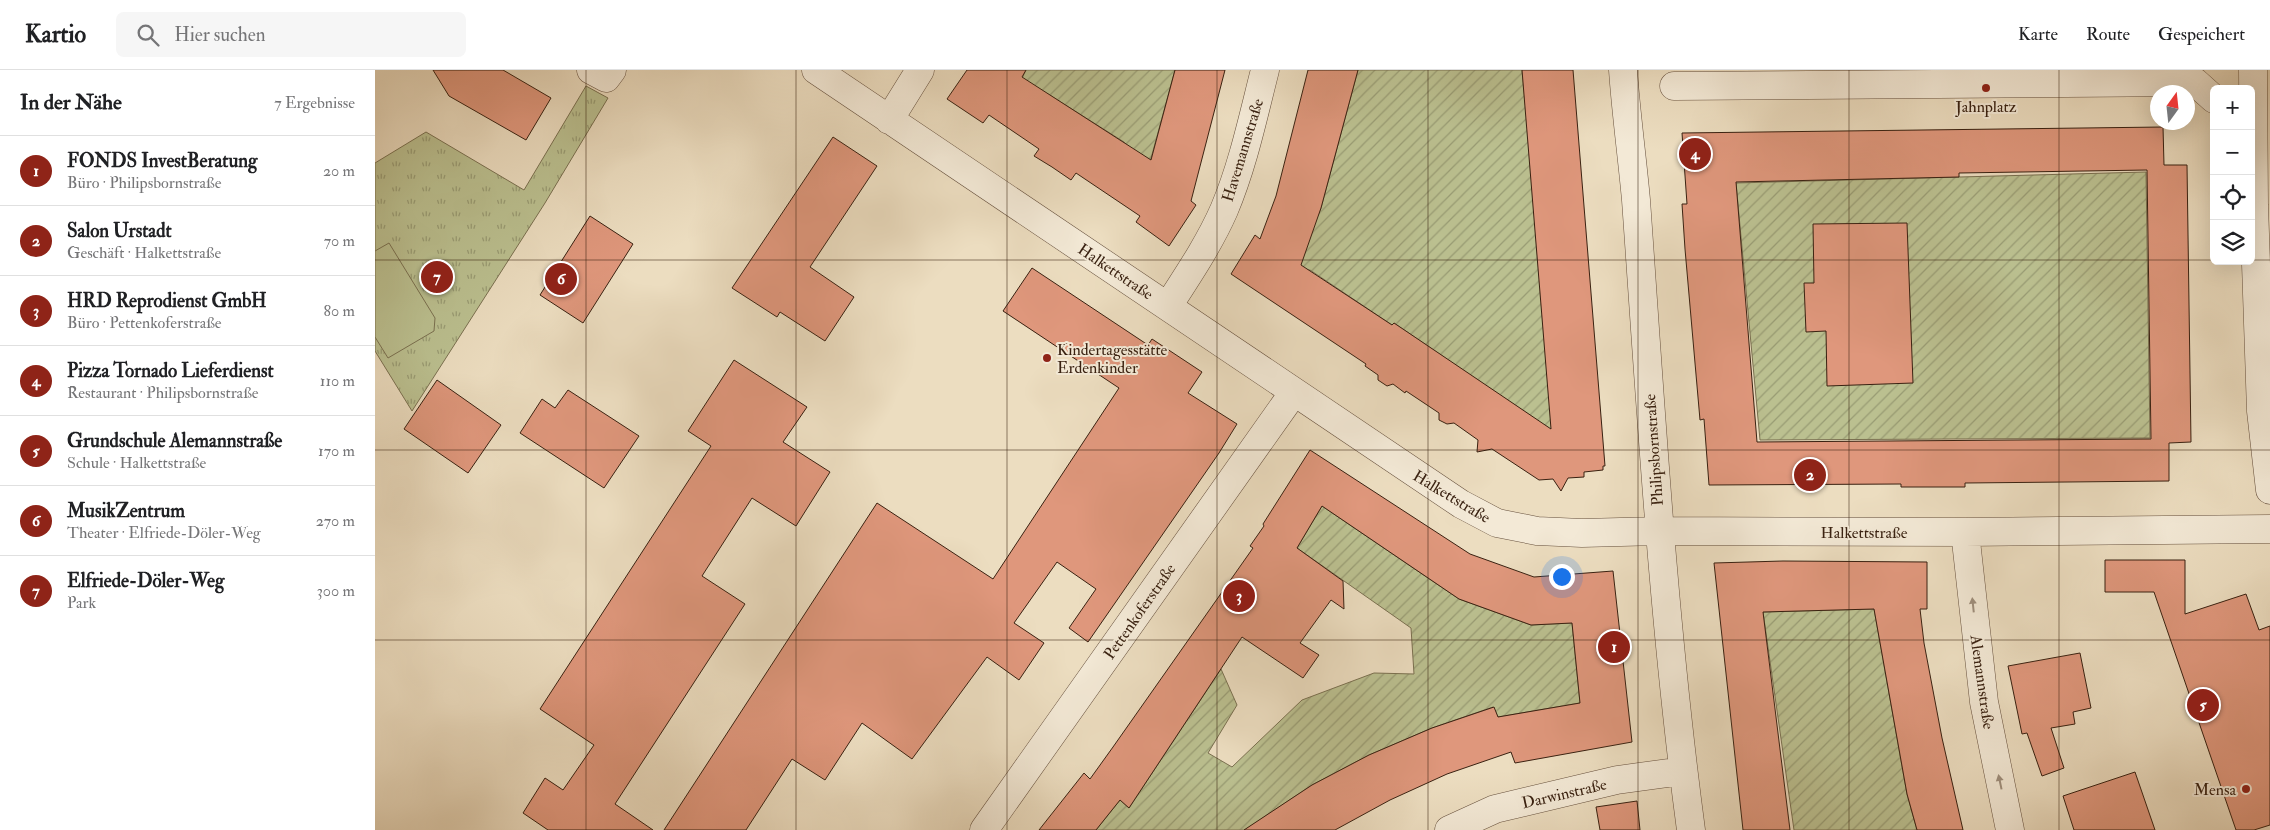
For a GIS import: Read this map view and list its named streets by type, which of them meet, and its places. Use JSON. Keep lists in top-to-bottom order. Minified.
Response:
{"streets":{"street":["Havemannstraße","Halkettstraße","Philipsbornstraße","Pettenkoferstraße","Alemannstraße","Darwinstraße"]},"crossings":[["Havemannstraße","Halkettstraße"],["Halkettstraße","Philipsbornstraße"],["Halkettstraße","Pettenkoferstraße"],["Halkettstraße","Alemannstraße"],["Philipsbornstraße","Darwinstraße"]],"one_way":["Alemannstraße"],"places":["Jahnplatz","Kindertagesstätte Erdenkinder","Mensa"],"north":"top","page":{"header":"Kartio","search":"Hier suchen","nav":["Karte","Route","Gespeichert"],"heading":["In der Nähe","7 Ergebnisse"],"map_buttons":["+","−"],"list":[{"mark":"1","name":"FONDS InvestBeratung","note":"Büro · Philipsbornstraße","value":"20 m"},{"mark":"2","name":"Salon Urstadt","note":"Geschäft · Halkettstraße","value":"70 m"},{"mark":"3","name":"HRD Reprodienst GmbH","note":"Büro · Pettenkoferstraße","value":"80 m"},{"mark":"4","name":"Pizza Tornado Lieferdienst","note":"Restaurant · Philipsbornstraße","value":"110 m"},{"mark":"5","name":"Grundschule Alemannstraße","note":"Schule · Halkettstraße","value":"170 m"},{"mark":"6","name":"MusikZentrum","note":"Theater · Elfriede-Döler-Weg","value":"270 m"},{"mark":"7","name":"Elfriede-Döler-Weg","note":"Park","value":"300 m"}],"pins":["4","7","6","2","3","1","5"]}}
